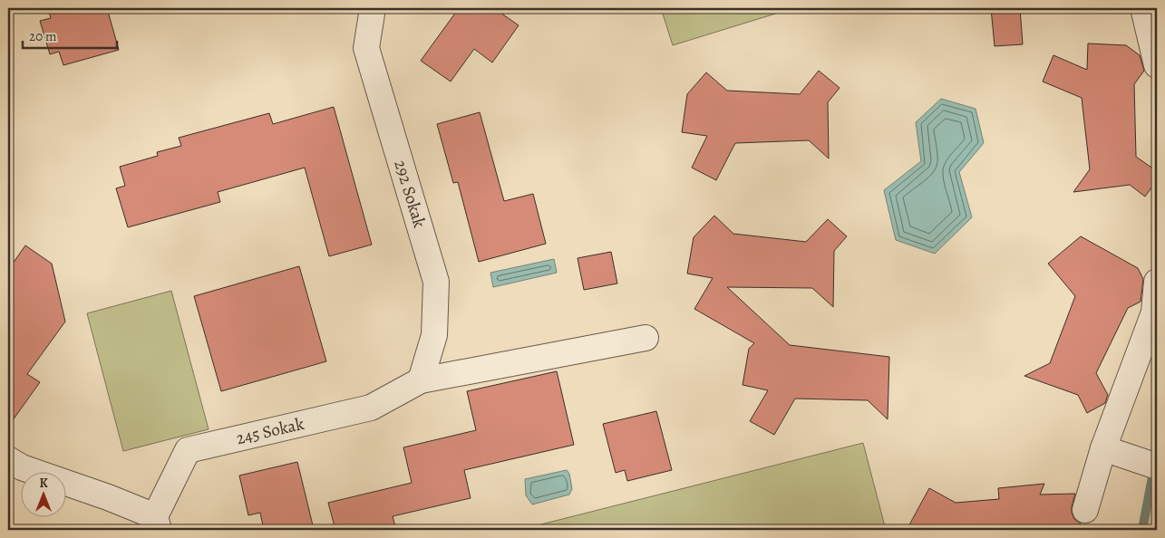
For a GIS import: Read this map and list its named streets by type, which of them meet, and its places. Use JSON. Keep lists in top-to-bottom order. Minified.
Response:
{"streets":{"street":["292 Sokak","245 Sokak"]},"crossings":[["292 Sokak","245 Sokak"]],"scale_bar":"20 m","north":"top"}
